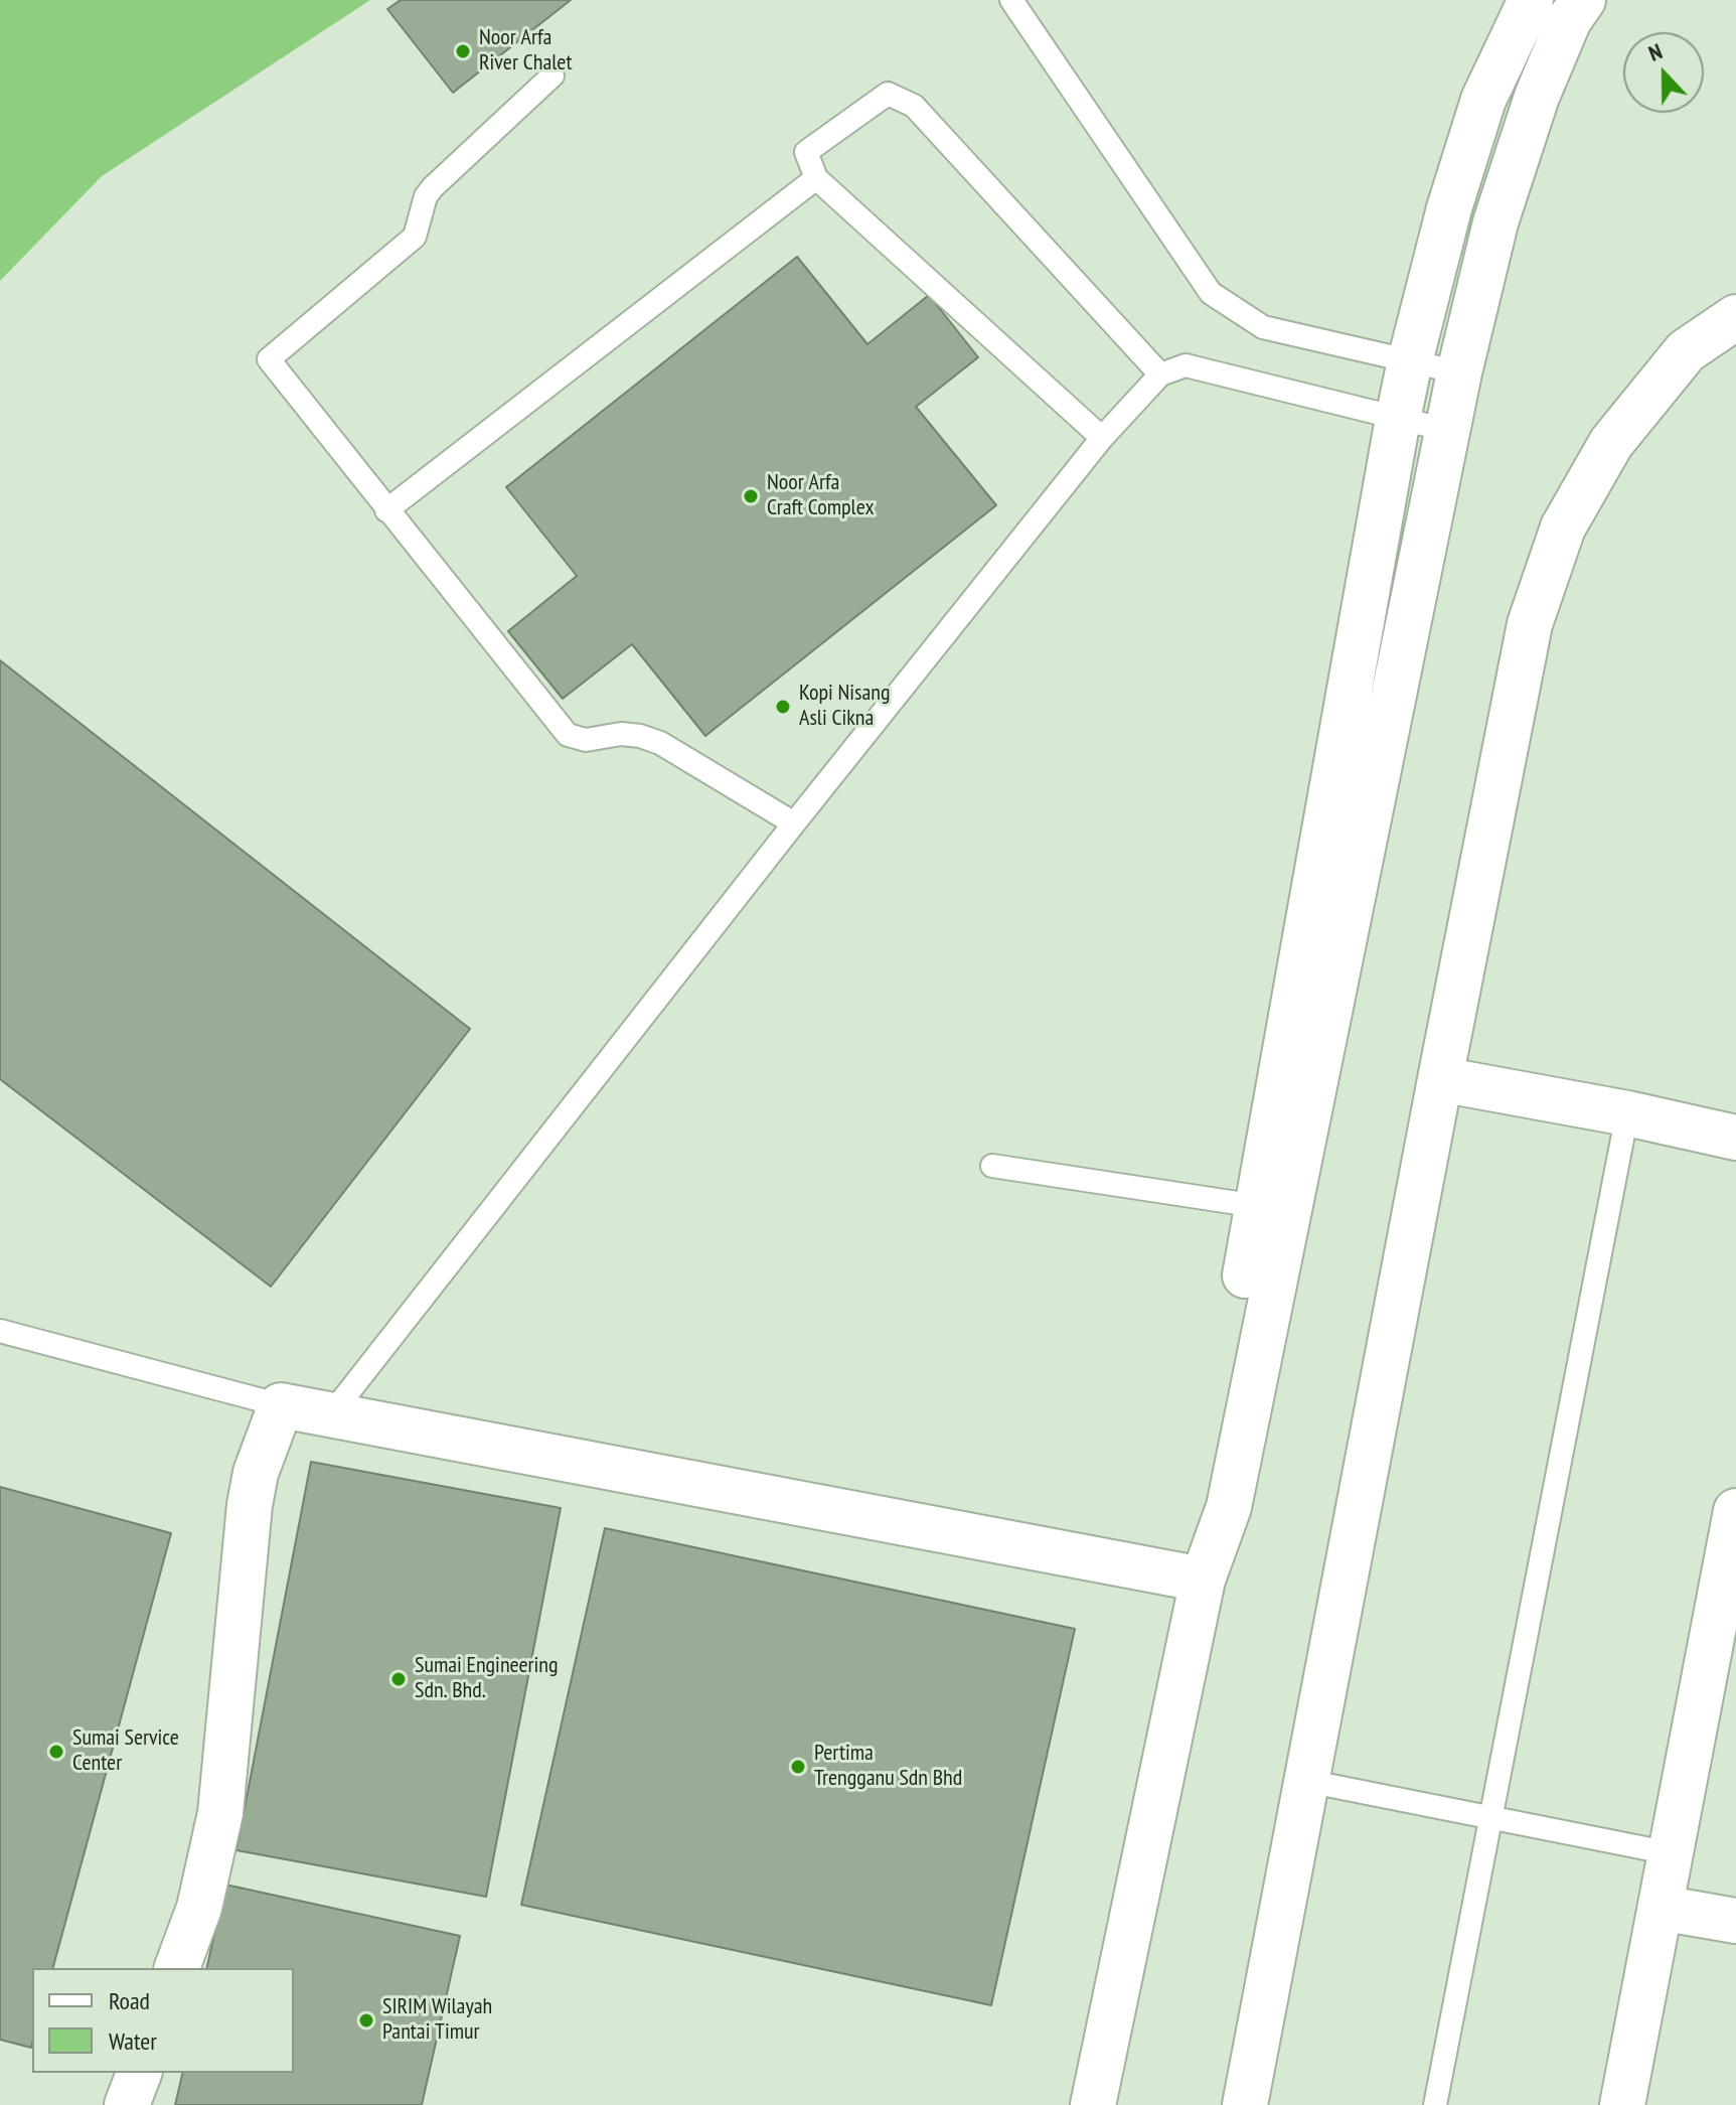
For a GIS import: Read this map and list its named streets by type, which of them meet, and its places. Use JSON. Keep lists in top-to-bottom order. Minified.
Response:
{"places":["Noor Arfa River Chalet","Noor Arfa Craft Complex","Kopi Nisang Asli Cikna","Sumai Engineering Sdn. Bhd.","Sumai Service Center","Pertima Trengganu Sdn Bhd","SIRIM Wilayah Pantai Timur"],"legend":["Road","Water"],"north":"top"}
